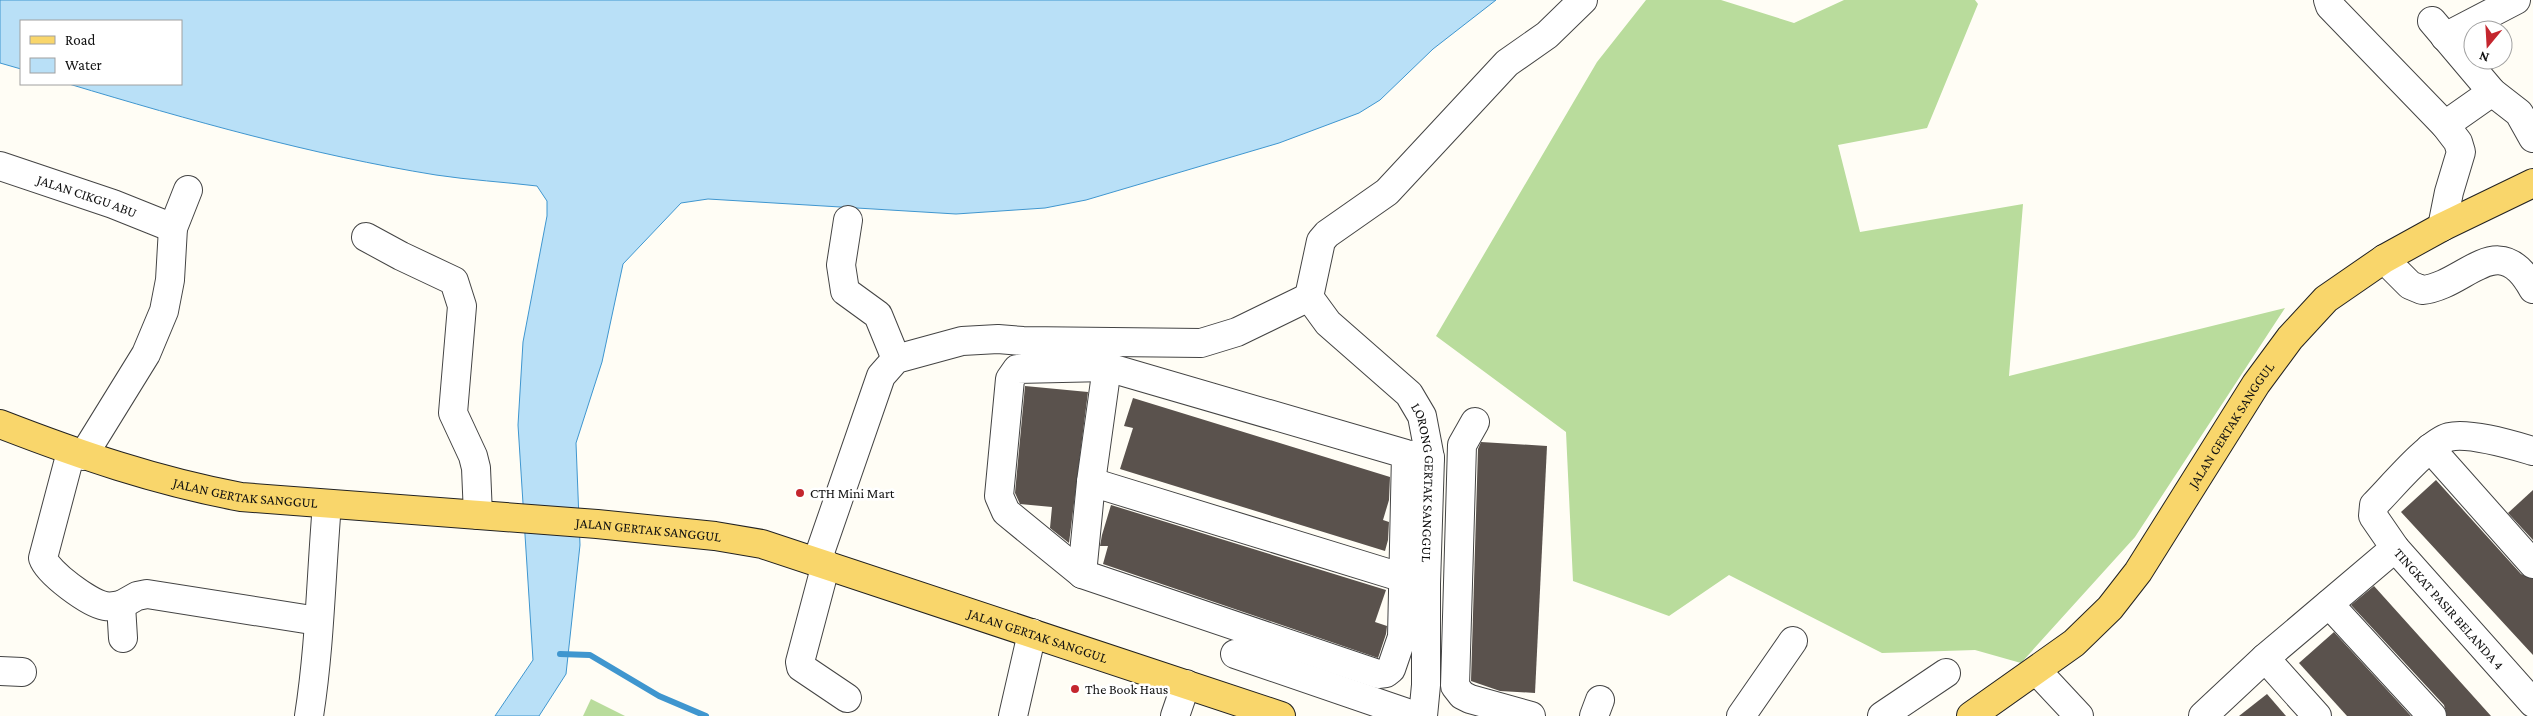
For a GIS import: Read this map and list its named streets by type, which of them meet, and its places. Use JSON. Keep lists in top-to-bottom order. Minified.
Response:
{"streets":{"main road":["JALAN GERTAK SANGGUL"],"street":["JALAN CIKGU ABU","LORONG GERTAK SANGGUL","TINGKAT PASIR BELANDA 4"]},"places":["CTH Mini Mart","The Book Haus"],"legend":["Road","Water"],"north":"bottom"}
